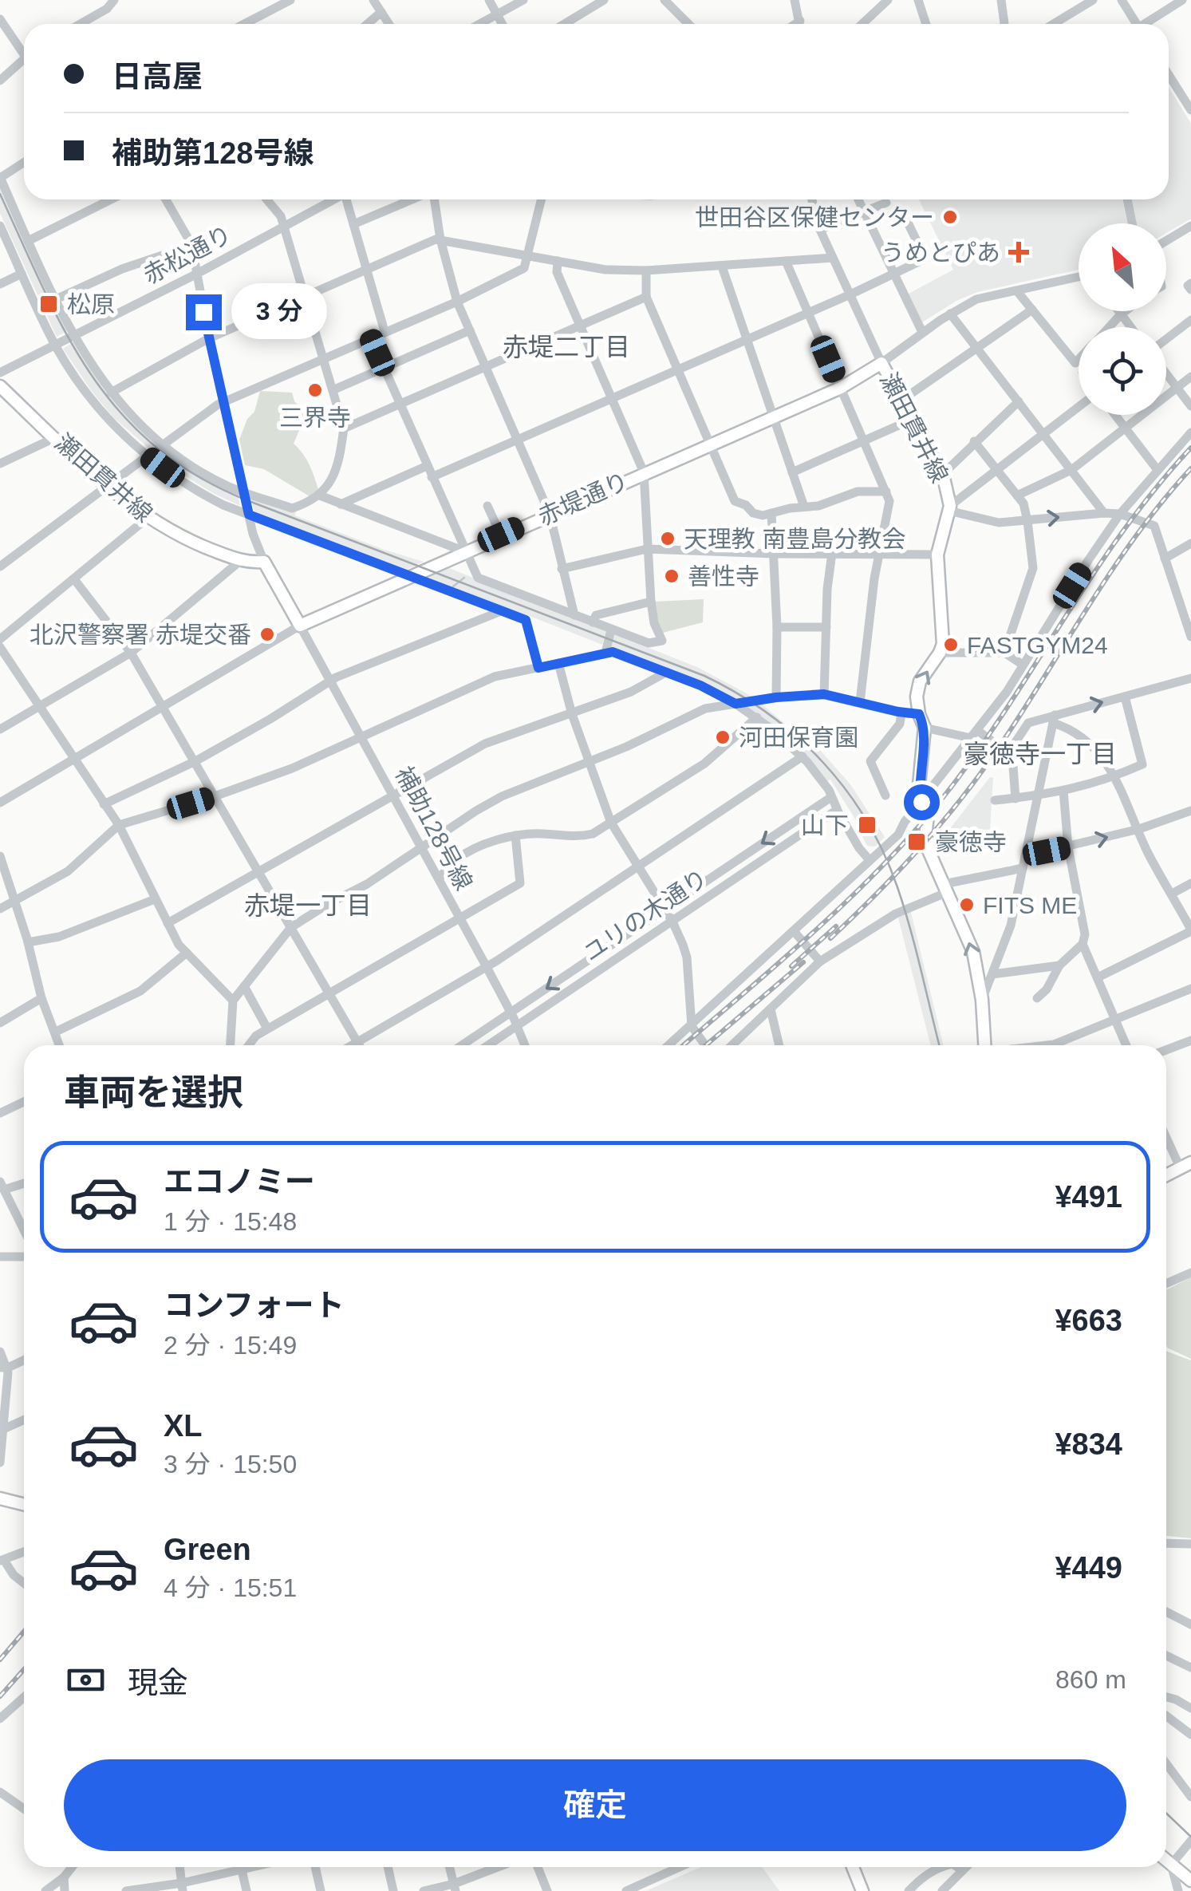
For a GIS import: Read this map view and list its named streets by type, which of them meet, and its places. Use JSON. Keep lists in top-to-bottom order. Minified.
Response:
{"streets":{"main road":["瀬田貫井線","赤堤通り"],"street":["赤松通り","補助128号線","ユリの木通り"]},"crossings":[["瀬田貫井線","赤堤通り"],["赤堤通り","補助128号線"],["補助128号線","ユリの木通り"]],"districts":["赤堤二丁目","豪徳寺一丁目","赤堤一丁目"],"places":{"other":["世田谷区保健センター","三界寺","天理教 南豊島分教会","善性寺","北沢警察署 赤堤交番","FASTGYM24","河田保育園","FITS ME"],"health":["うめとぴあ"],"transit":["松原","山下","豪徳寺"]},"north":"top left","page":{"banner":["日高屋","補助第128号線"],"bubble":"3 分","heading":"車両を選択","list":[{"name":"エコノミー","note":"1 分 · 15:48","value":"¥491"},{"name":"コンフォート","note":"2 分 · 15:49","value":"¥663"},{"name":"XL","note":"3 分 · 15:50","value":"¥834"},{"name":"Green","note":"4 分 · 15:51","value":"¥449"}],"pay":["現金","860 m"],"buttons":"確定"}}
